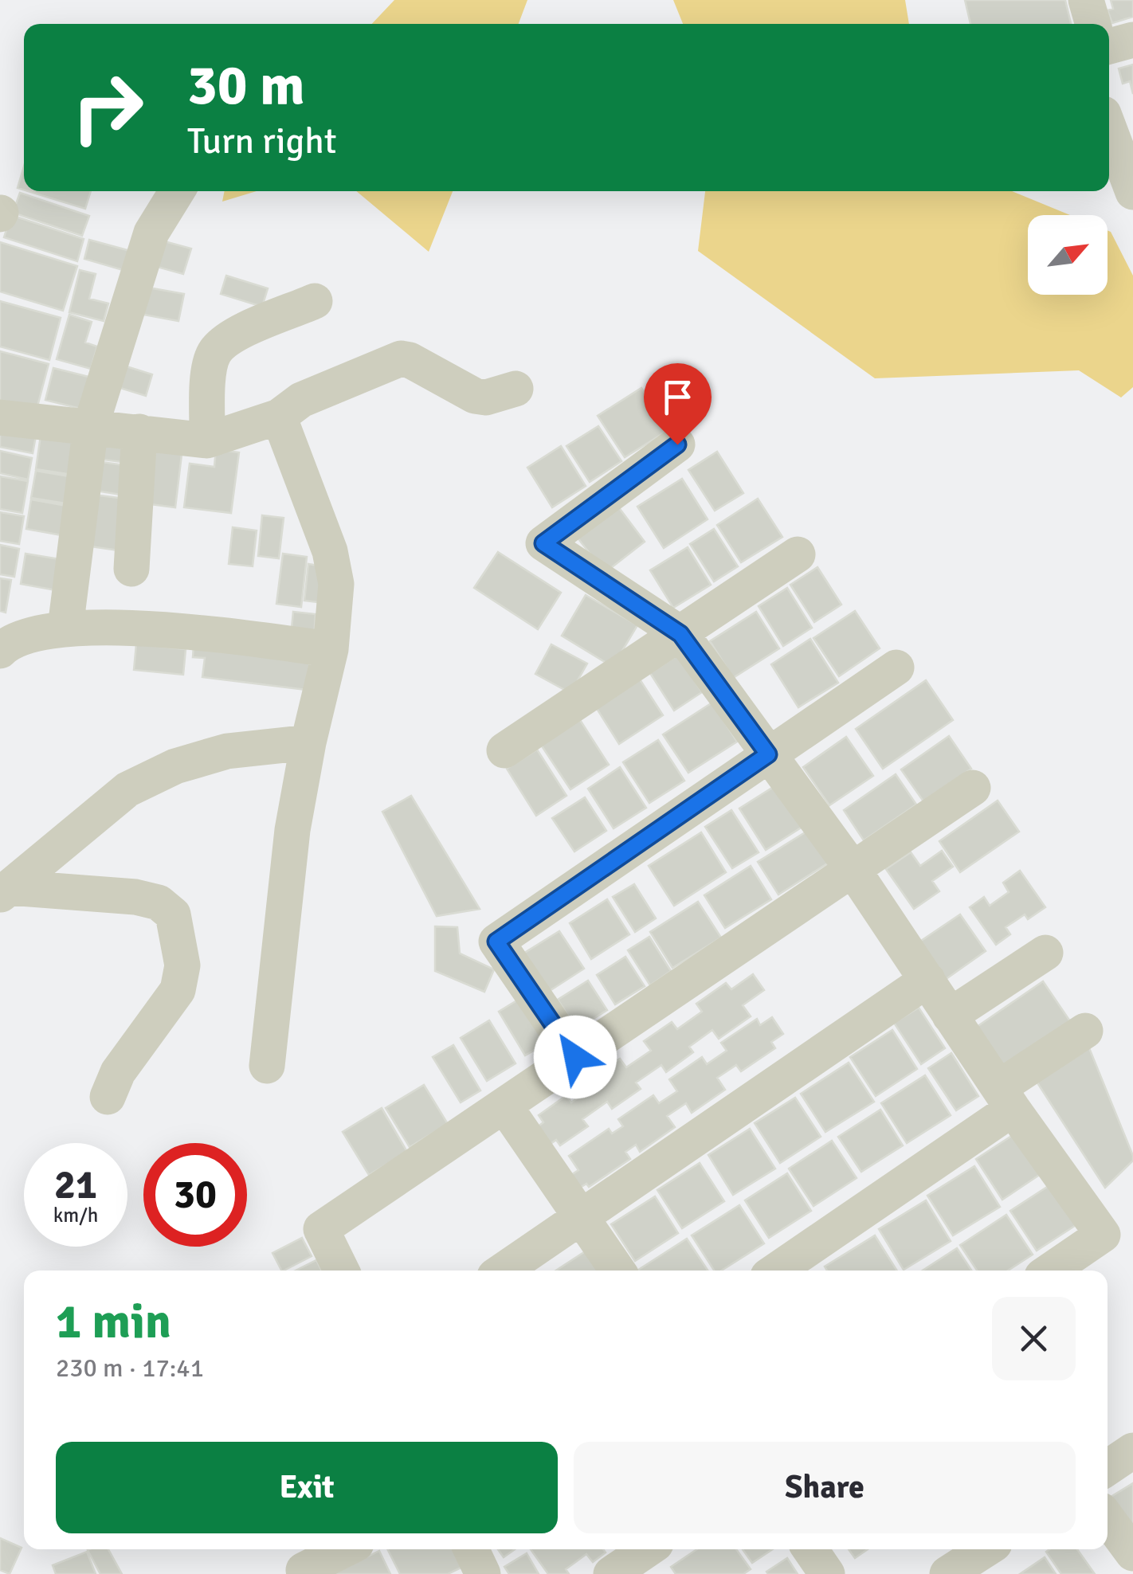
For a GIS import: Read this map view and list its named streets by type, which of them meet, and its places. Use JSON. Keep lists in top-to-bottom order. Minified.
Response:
{"north":"top right","page":{"turn":["30 m","Turn right"],"speed":"21 km/h","limit":"30","heading":["1 min","230 m · 17:41"],"buttons":["Exit","Share"]}}
